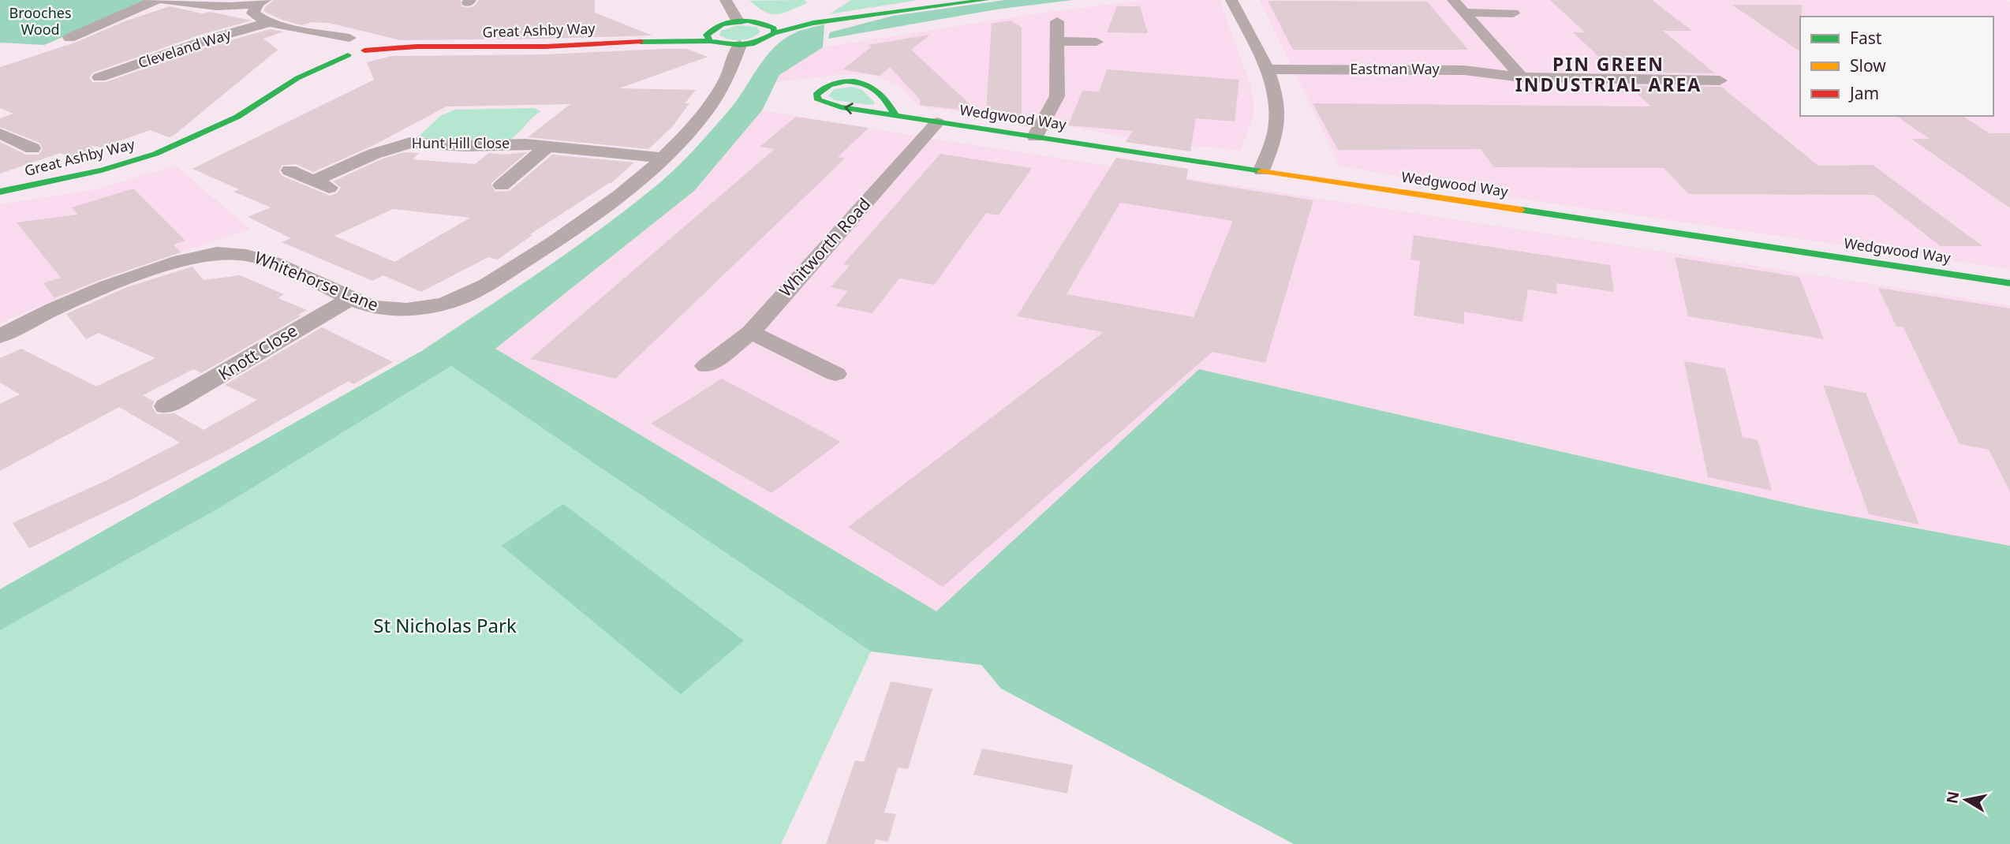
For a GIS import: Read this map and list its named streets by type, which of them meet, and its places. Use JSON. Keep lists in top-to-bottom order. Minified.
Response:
{"streets":{"street":["Great Ashby Way","Cleveland Way","Eastman Way","Wedgwood Way","Hunt Hill Close","Whitworth Road","Whitehorse Lane","Knott Close"]},"crossings":[["Great Ashby Way","Whitehorse Lane"],["Wedgwood Way","Whitworth Road"],["Hunt Hill Close","Whitehorse Lane"],["Whitehorse Lane","Knott Close"]],"districts":["PIN GREEN INDUSTRIAL AREA"],"parks":["Brooches Wood","St Nicholas Park"],"legend":["Fast","Slow","Jam"],"north":"left"}
